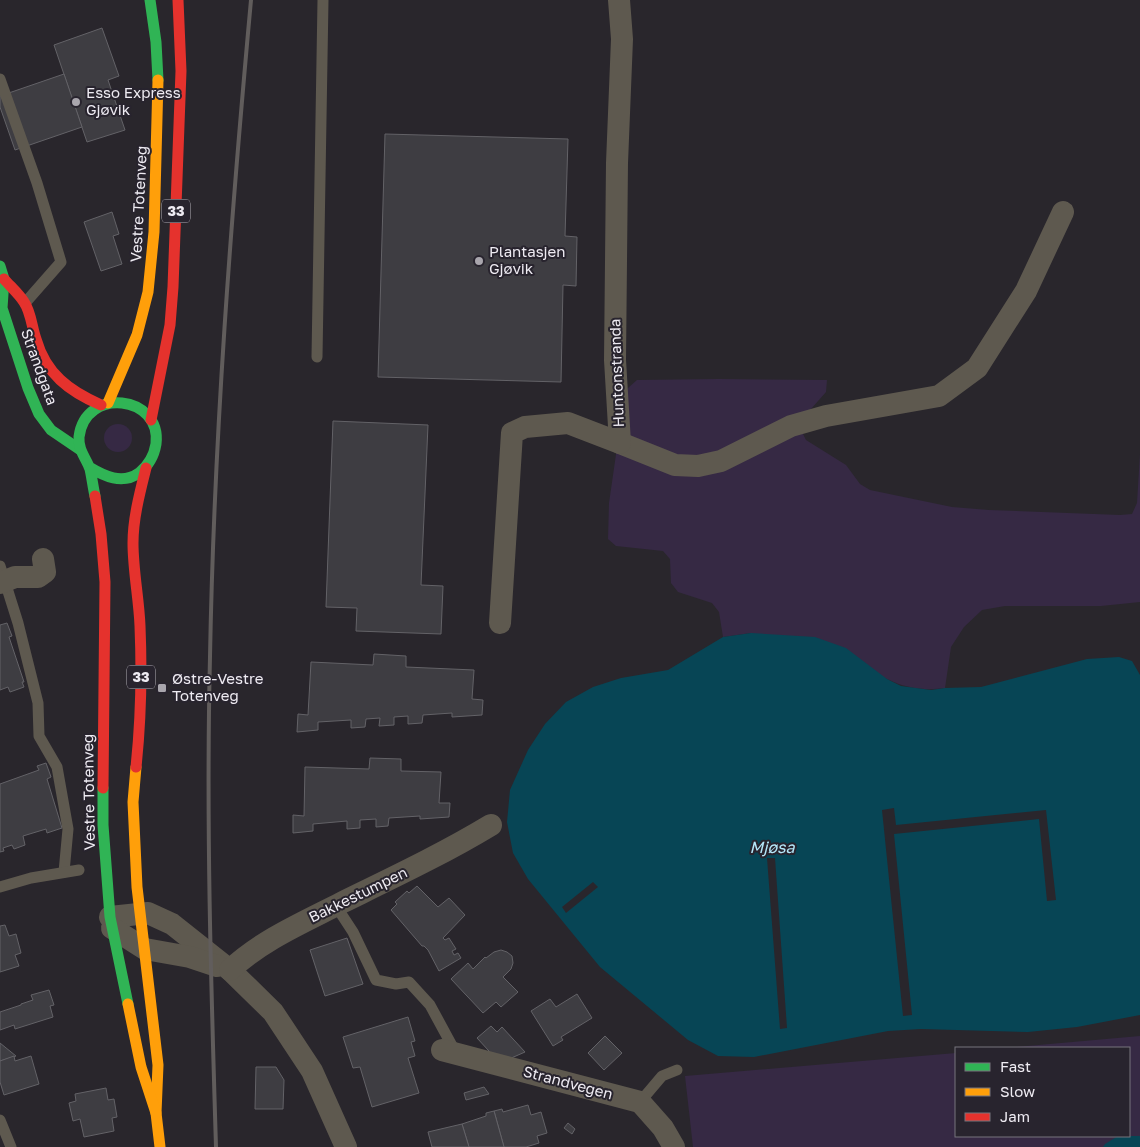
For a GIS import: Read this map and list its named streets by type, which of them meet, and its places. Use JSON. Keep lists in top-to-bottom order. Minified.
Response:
{"streets":{"main road":["Vestre Totenveg","33","Strandgata"],"street":["Huntonstranda","Bakkestumpen","Strandvegen"]},"crossings":[["Vestre Totenveg","33"],["Vestre Totenveg","Strandgata"],["33","Strandgata"]],"water":["Mjøsa"],"places":{"other":["Esso Express Gjøvik","Plantasjen Gjøvik"],"transit":["Østre-Vestre Totenveg"]},"legend":["Fast","Slow","Jam"]}
